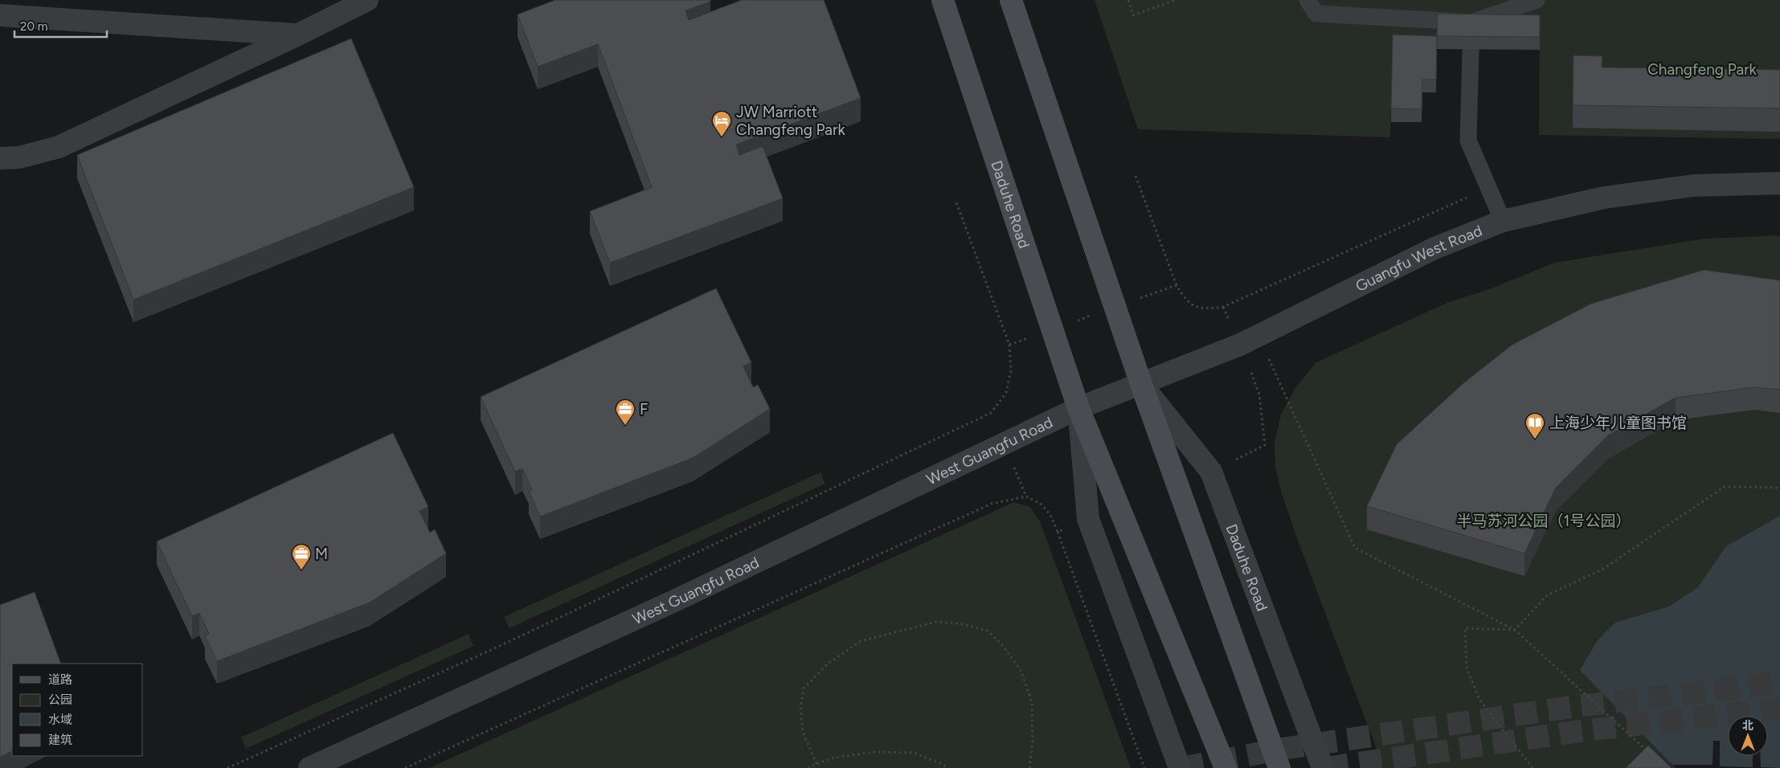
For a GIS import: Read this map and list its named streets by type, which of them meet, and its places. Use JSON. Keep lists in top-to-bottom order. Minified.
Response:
{"streets":{"main road":["Daduhe Road"],"street":["Guangfu West Road","West Guangfu Road"]},"crossings":[["Daduhe Road","Guangfu West Road"],["Daduhe Road","West Guangfu Road"],["Guangfu West Road","West Guangfu Road"]],"parks":["Changfeng Park","半马苏河公园（1号公园）"],"places":{"hotel":["JW Marriott Changfeng Park"],"office":["F","M"],"library":["上海少年儿童图书馆"]},"legend":["道路","公园","水域","建筑"],"scale_bar":"20 m","north":"top"}
